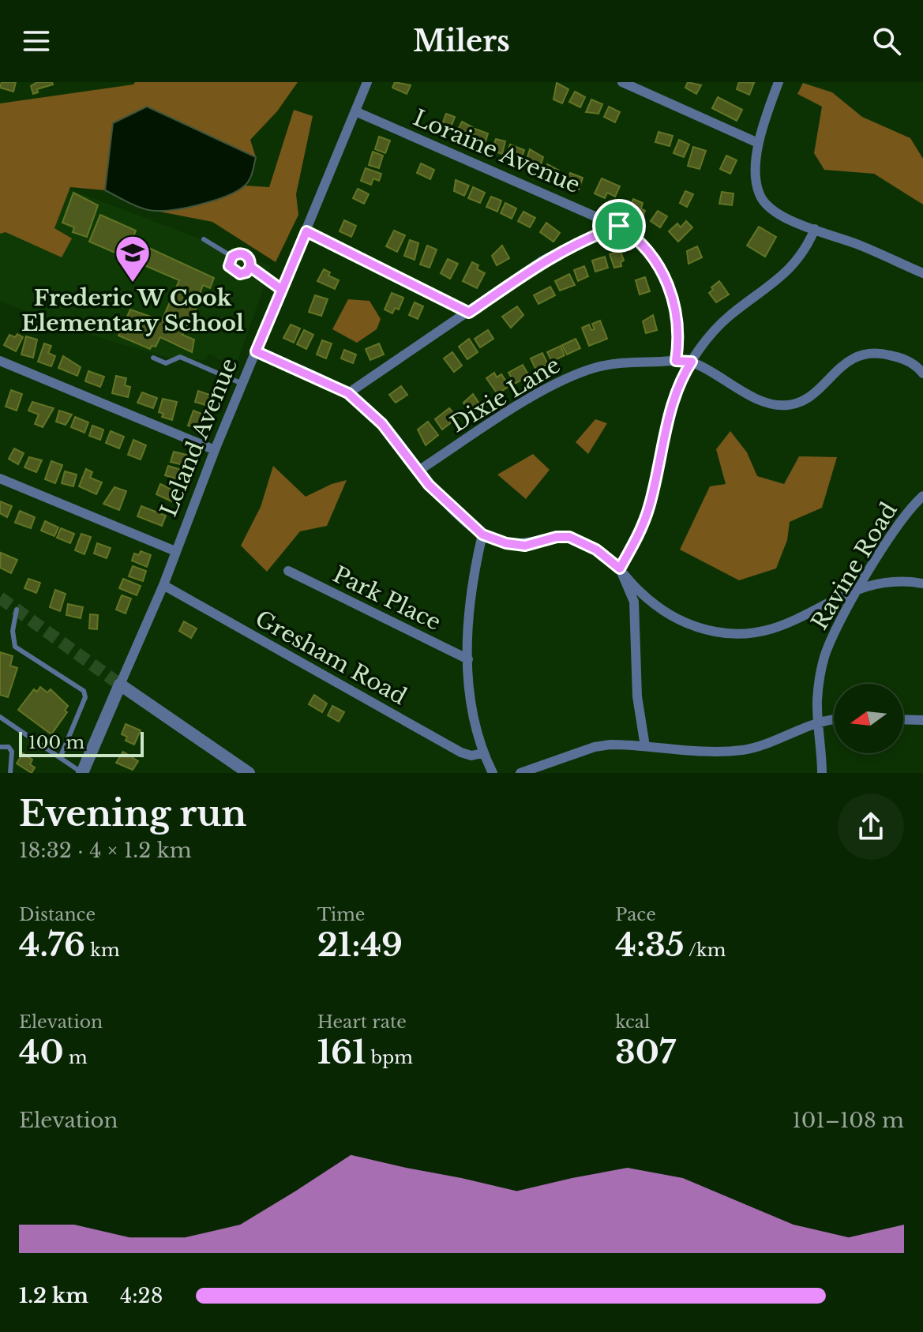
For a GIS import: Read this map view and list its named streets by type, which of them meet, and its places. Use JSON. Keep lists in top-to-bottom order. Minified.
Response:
{"streets":{"street":["Loraine Avenue","Dixie Lane","Leland Avenue","Ravine Road","Park Place","Gresham Road"]},"crossings":[["Loraine Avenue","Dixie Lane"],["Loraine Avenue","Leland Avenue"],["Leland Avenue","Gresham Road"]],"places":{"school or university":["Frederic W Cook Elementary School"]},"scale_bar":"100 m","north":"left","page":{"header":"Milers","scale":"100 m","heading":["Evening run","18:32 · 4 × 1.2 km"],"stats":[["Distance","4.76 km"],["Time","21:49"],["Pace","4:35 /km"],["Elevation","40 m"],["Heart rate","161 bpm"],["kcal","307"]],"chart":["Elevation","101–108 m"],"list":[{"name":"1.2 km","note":"4:28"}]}}
